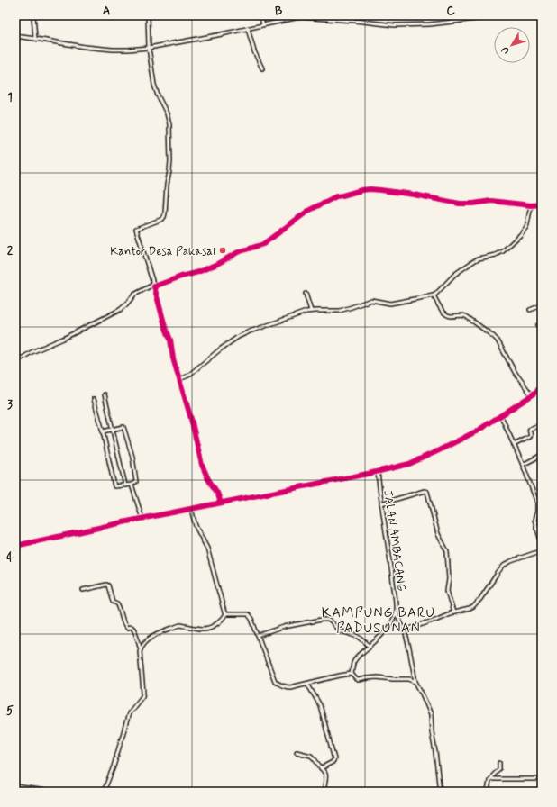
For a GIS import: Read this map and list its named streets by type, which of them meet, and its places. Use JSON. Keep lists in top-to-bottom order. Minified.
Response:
{"streets":{"street":["JALAN AMBACANG"]},"districts":["KAMPUNG BARU PADUSUNAN"],"places":["Kantor Desa Pakasai"],"north":"bottom left","grid":{"columns":["A","B","C"],"rows":["1","2","3","4","5"]}}
